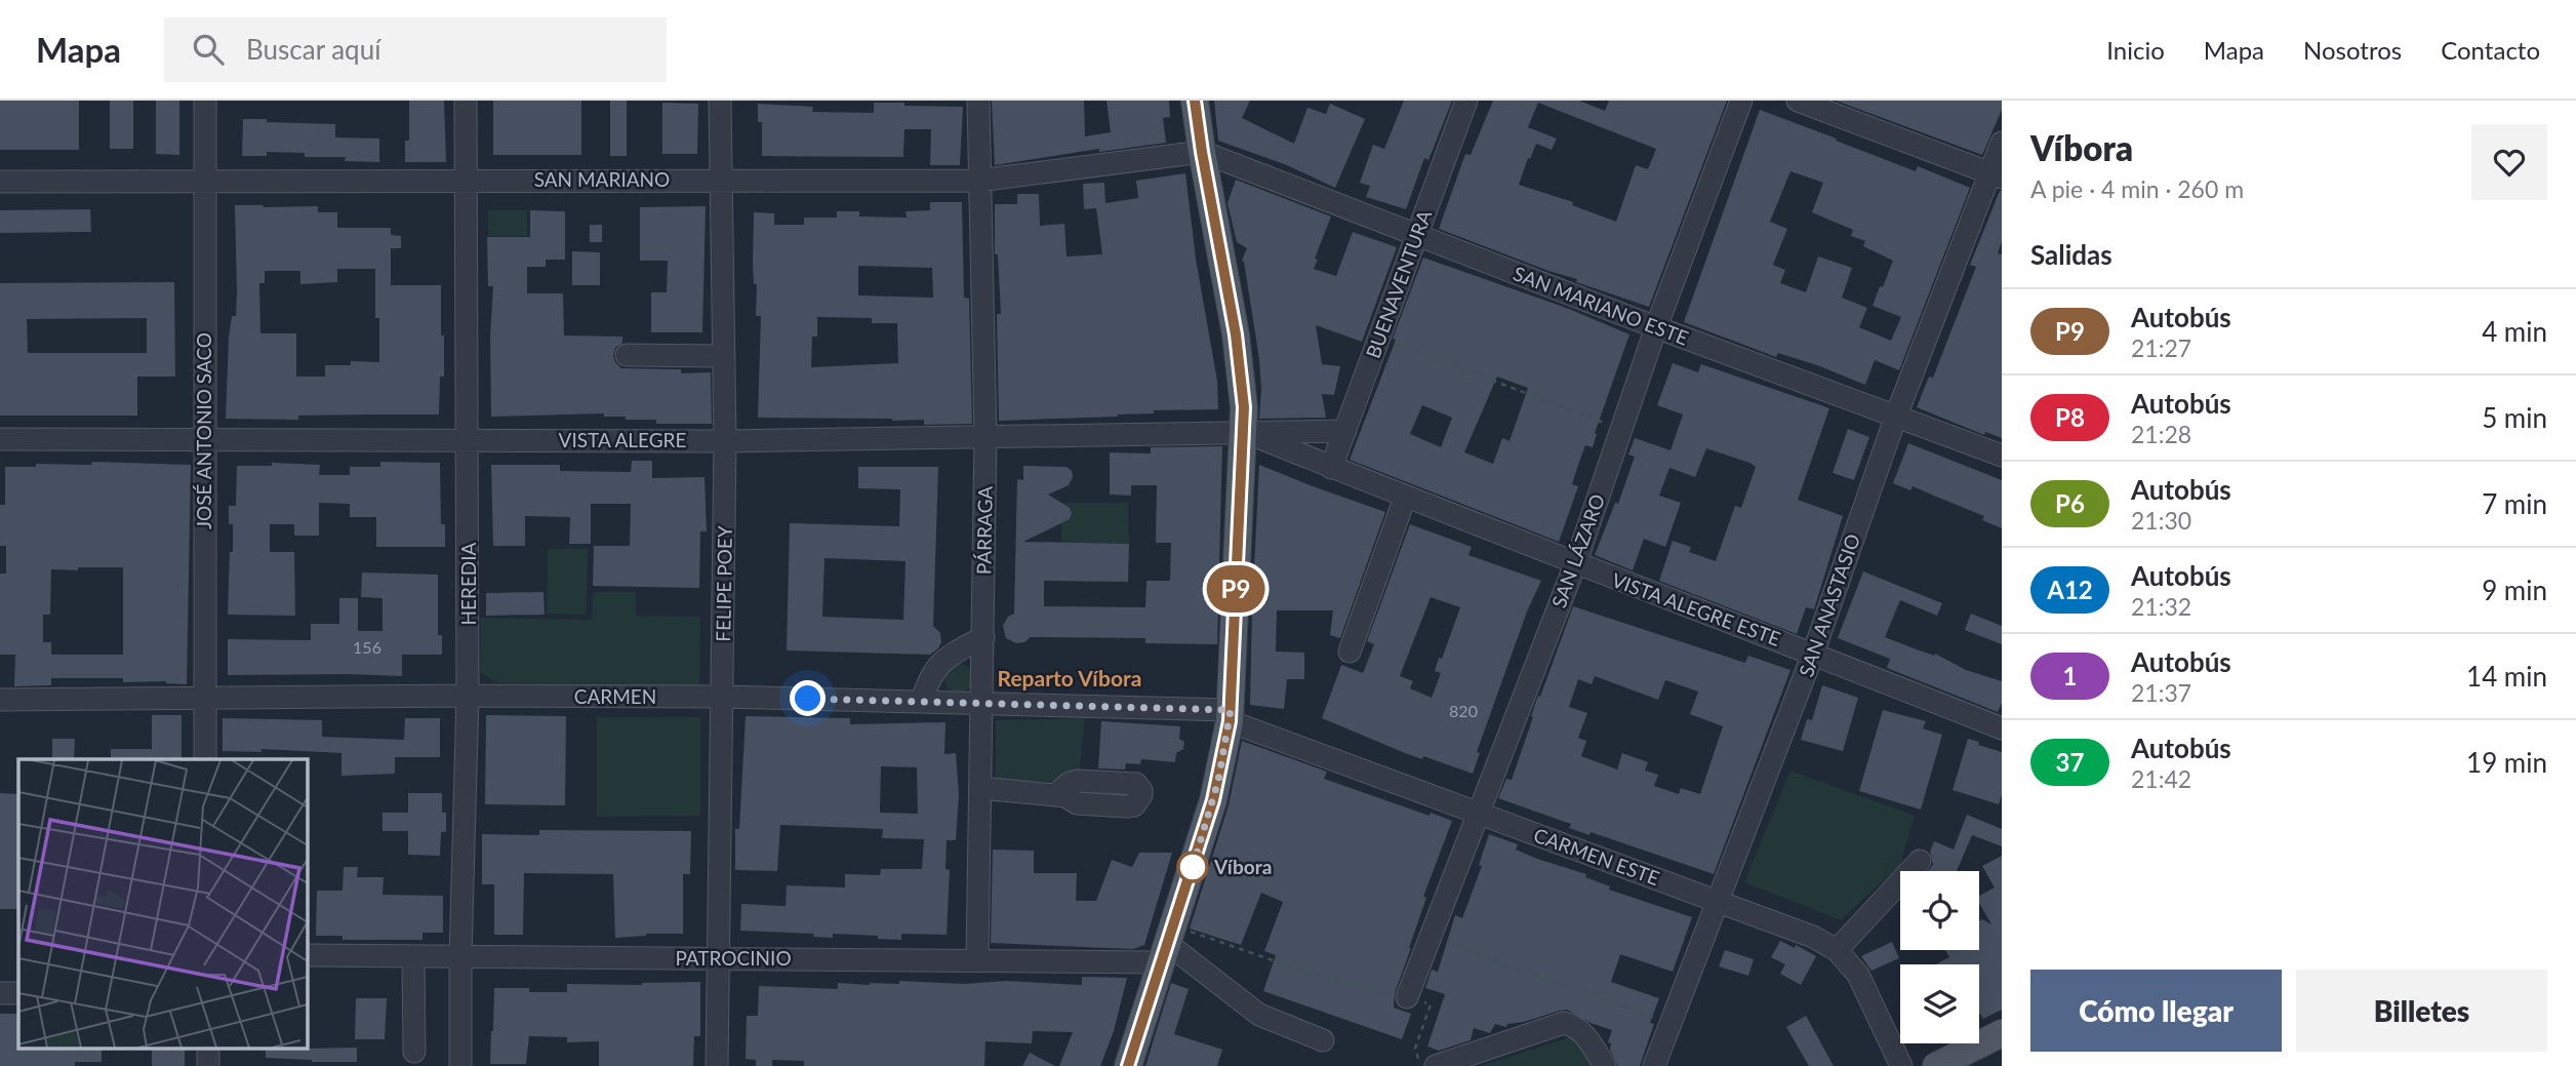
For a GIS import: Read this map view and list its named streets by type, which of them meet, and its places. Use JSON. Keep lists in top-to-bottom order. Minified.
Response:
{"streets":{"street":["SAN MARIANO","BUENAVENTURA","SAN MARIANO ESTE","JOSÉ ANTONIO SACO","VISTA ALEGRE","PÁRRAGA","SAN LÁZARO","HEREDIA","FELIPE POEY","SAN ANASTASIO","VISTA ALEGRE ESTE","CARMEN","CARMEN ESTE","PATROCINIO"]},"crossings":[["SAN MARIANO","SAN MARIANO ESTE"],["SAN MARIANO","JOSÉ ANTONIO SACO"],["SAN MARIANO","PÁRRAGA"],["SAN MARIANO","HEREDIA"],["SAN MARIANO","FELIPE POEY"],["BUENAVENTURA","SAN MARIANO ESTE"],["BUENAVENTURA","VISTA ALEGRE ESTE"],["SAN MARIANO ESTE","SAN LÁZARO"],["SAN MARIANO ESTE","SAN ANASTASIO"],["JOSÉ ANTONIO SACO","VISTA ALEGRE"],["JOSÉ ANTONIO SACO","CARMEN"],["VISTA ALEGRE","PÁRRAGA"],["VISTA ALEGRE","HEREDIA"],["VISTA ALEGRE","FELIPE POEY"],["VISTA ALEGRE","VISTA ALEGRE ESTE"],["PÁRRAGA","CARMEN"],["PÁRRAGA","PATROCINIO"],["SAN LÁZARO","VISTA ALEGRE ESTE"],["SAN LÁZARO","CARMEN ESTE"],["HEREDIA","CARMEN"],["HEREDIA","PATROCINIO"],["FELIPE POEY","CARMEN"],["FELIPE POEY","PATROCINIO"],["SAN ANASTASIO","VISTA ALEGRE ESTE"],["SAN ANASTASIO","CARMEN ESTE"],["CARMEN","CARMEN ESTE"]],"districts":["Reparto Víbora"],"places":["Víbora"],"lines":["bus line P9"],"house_numbers":["156","820"],"page":{"header":"Mapa","search":"Buscar aquí","nav":["Inicio","Mapa","Nosotros","Contacto"],"on_map":"P9","heading":[["Víbora","A pie · 4 min · 260 m"],"Salidas"],"list":[{"mark":"P9","name":"Autobús","note":"21:27","value":"4 min"},{"mark":"P8","name":"Autobús","note":"21:28","value":"5 min"},{"mark":"P6","name":"Autobús","note":"21:30","value":"7 min"},{"mark":"A12","name":"Autobús","note":"21:32","value":"9 min"},{"mark":"1","name":"Autobús","note":"21:37","value":"14 min"},{"mark":"37","name":"Autobús","note":"21:42","value":"19 min"}],"buttons":["Cómo llegar","Billetes"]}}
